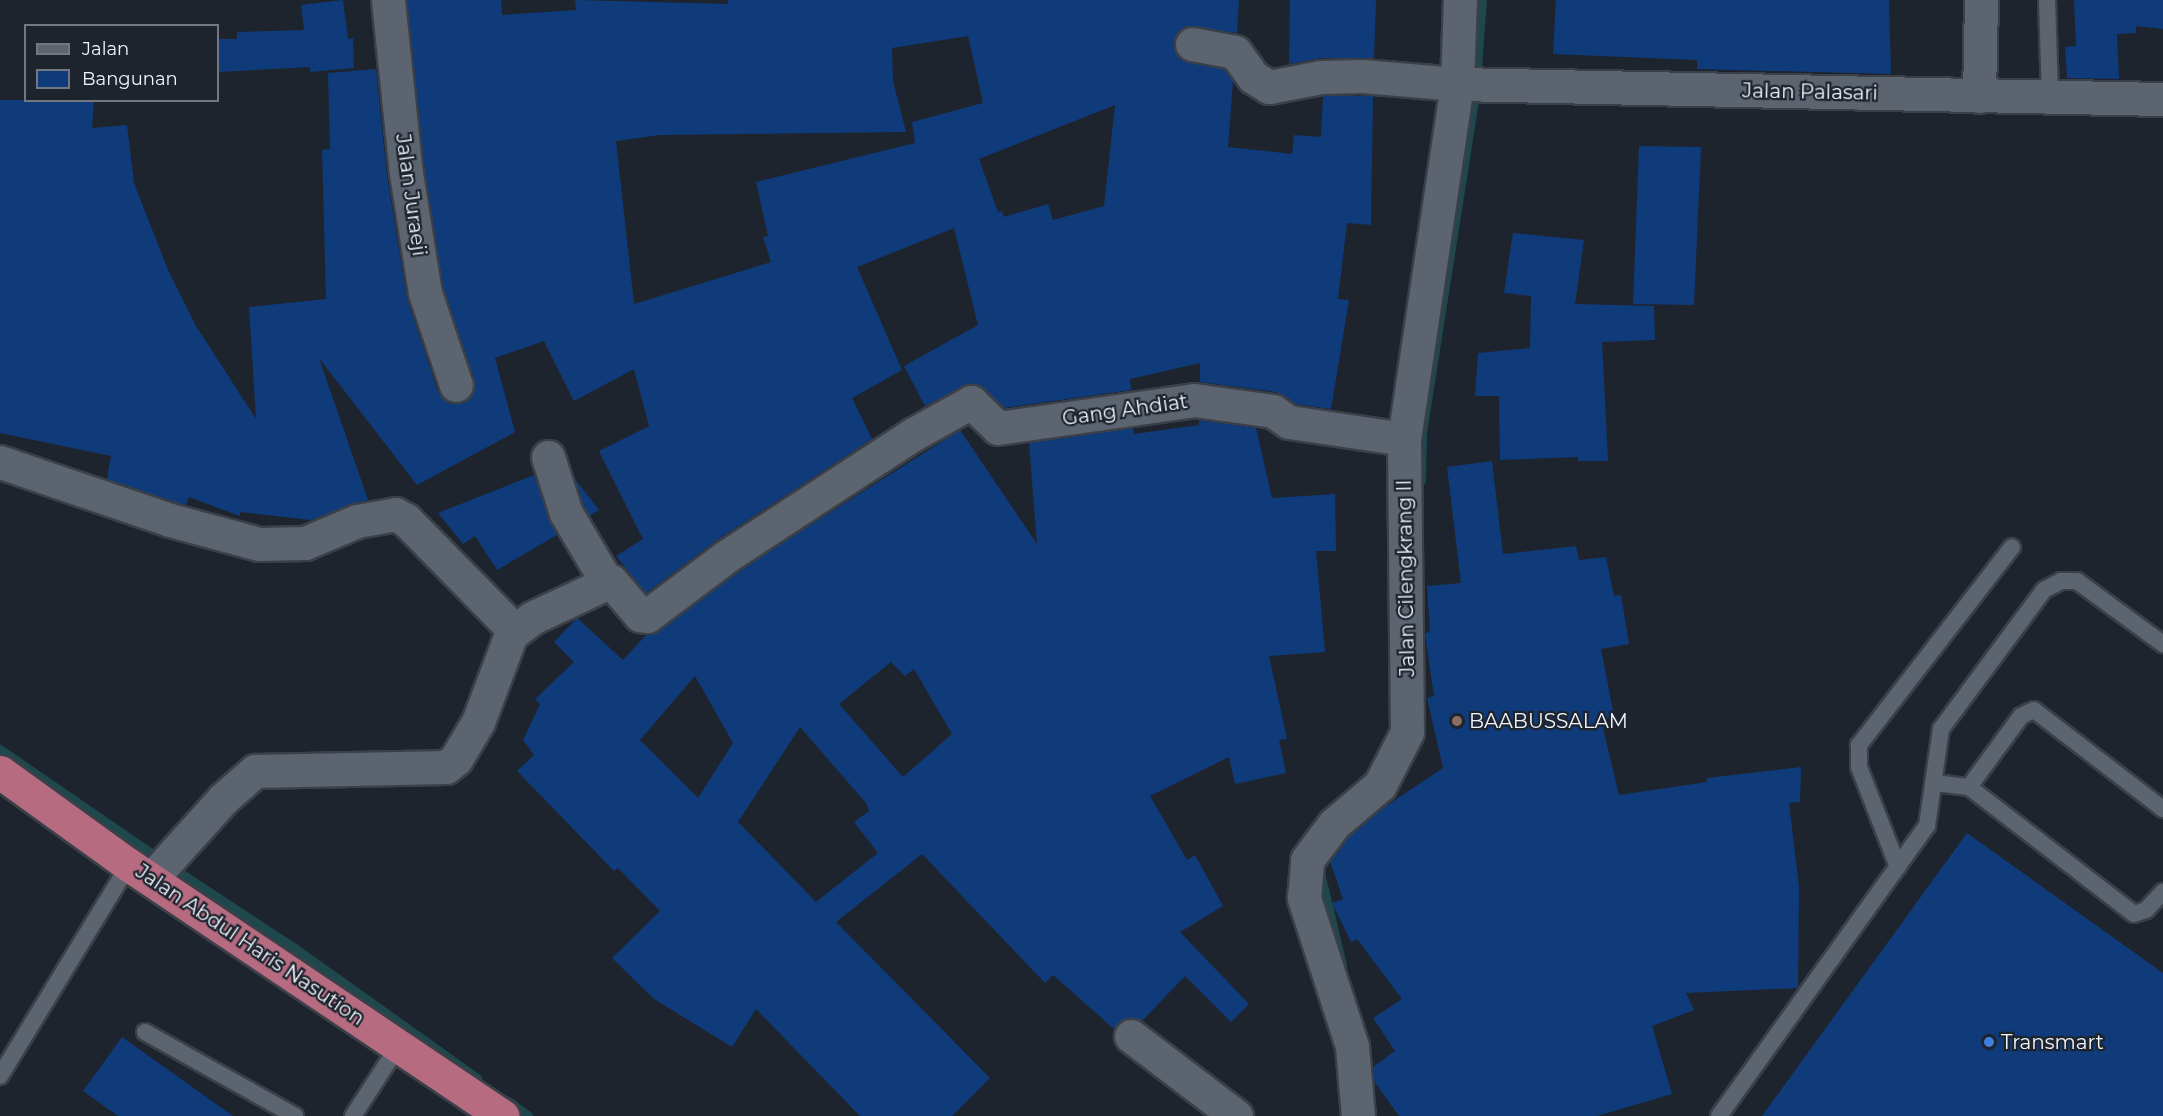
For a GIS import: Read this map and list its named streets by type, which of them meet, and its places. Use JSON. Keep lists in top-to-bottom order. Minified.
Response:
{"streets":{"highway":["Jalan Abdul Haris Nasution"],"street":["Jalan Palasari","Jalan Juraeji","Gang Ahdiat","Jalan Cilengkrang II"]},"crossings":[["Jalan Palasari","Jalan Cilengkrang II"],["Gang Ahdiat","Jalan Cilengkrang II"]],"places":["BAABUSSALAM","Transmart"],"legend":["Jalan","Bangunan"]}
